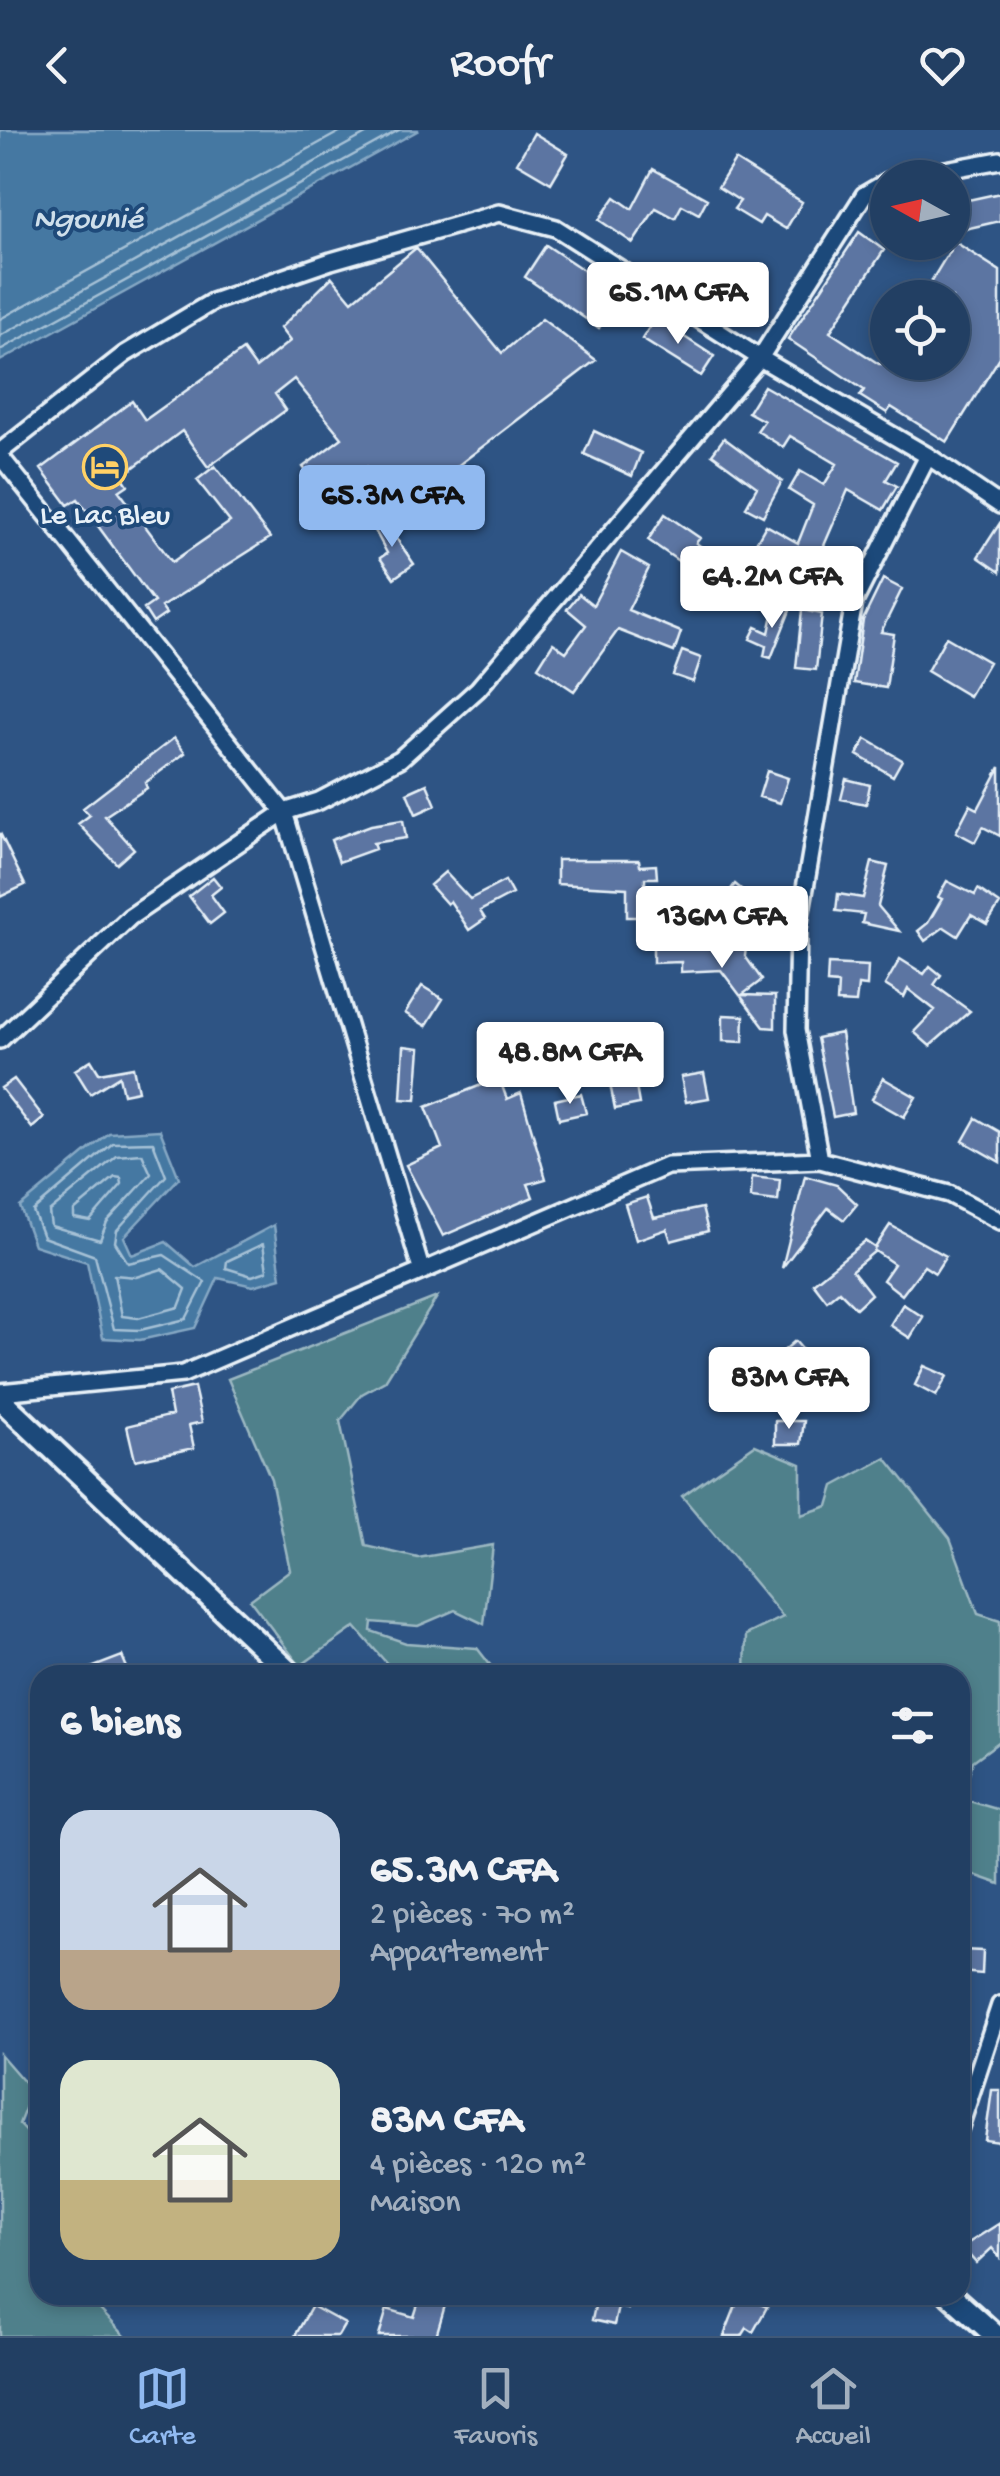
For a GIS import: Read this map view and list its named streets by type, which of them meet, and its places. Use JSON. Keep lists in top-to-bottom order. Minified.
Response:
{"water":["Ngounié"],"places":{"hotel":["Le Lac Bleu"]},"north":"left","page":{"header":"Roofr","price":["65.1M CFA","65.3M CFA","64.2M CFA","136M CFA","48.8M CFA","83M CFA"],"heading":"6 biens","list":[{"name":"65.3M CFA","note":"2 pièces · 70 m² · Appartement"},{"name":"83M CFA","note":"4 pièces · 120 m² · Maison"}],"tabs":["Carte","Favoris","Accueil"]}}
